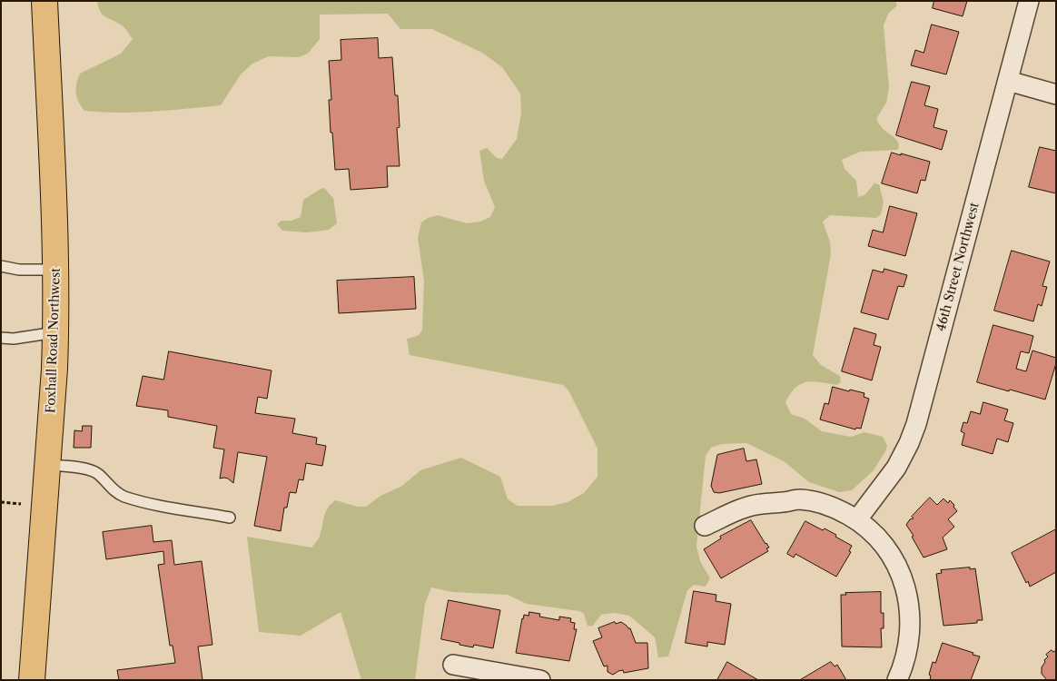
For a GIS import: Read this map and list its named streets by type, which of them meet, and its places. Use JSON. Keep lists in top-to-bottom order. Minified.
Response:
{"streets":{"main road":["Foxhall Road Northwest"],"street":["46th Street Northwest"]}}
